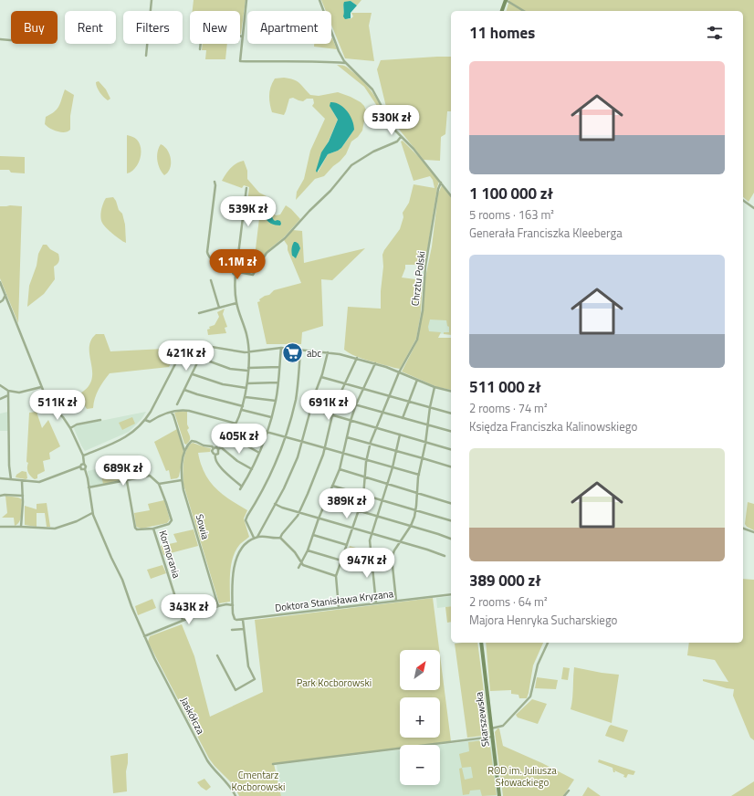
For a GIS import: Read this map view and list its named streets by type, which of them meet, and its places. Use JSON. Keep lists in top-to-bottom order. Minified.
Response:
{"streets":{"main road":["Skarszewska"],"street":["Chrztu Polski","Sowia","Kormorania","Doktora Stanisława Kryzana","Jaskółcza"]},"parks":["Park Kocborowski","ROD im. Juliusza Słowackiego","Cmentarz Kocborowski"],"places":{"supermarket":["abc"]},"north":"top right","page":{"chip":["Buy","Rent","Filters","New","Apartment"],"heading":"11 homes","list":[{"name":"1 100 000 zł","note":"5 rooms · 163 m² · Generała Franciszka Kleeberga"},{"name":"511 000 zł","note":"2 rooms · 74 m² · Księdza Franciszka Kalinowskiego"},{"name":"389 000 zł","note":"2 rooms · 64 m² · Majora Henryka Sucharskiego"}],"price":["530K zł","539K zł","1.1M zł","421K zł","511K zł","691K zł","405K zł","689K zł","389K zł","947K zł","343K zł"],"map_buttons":["+","−"]}}
